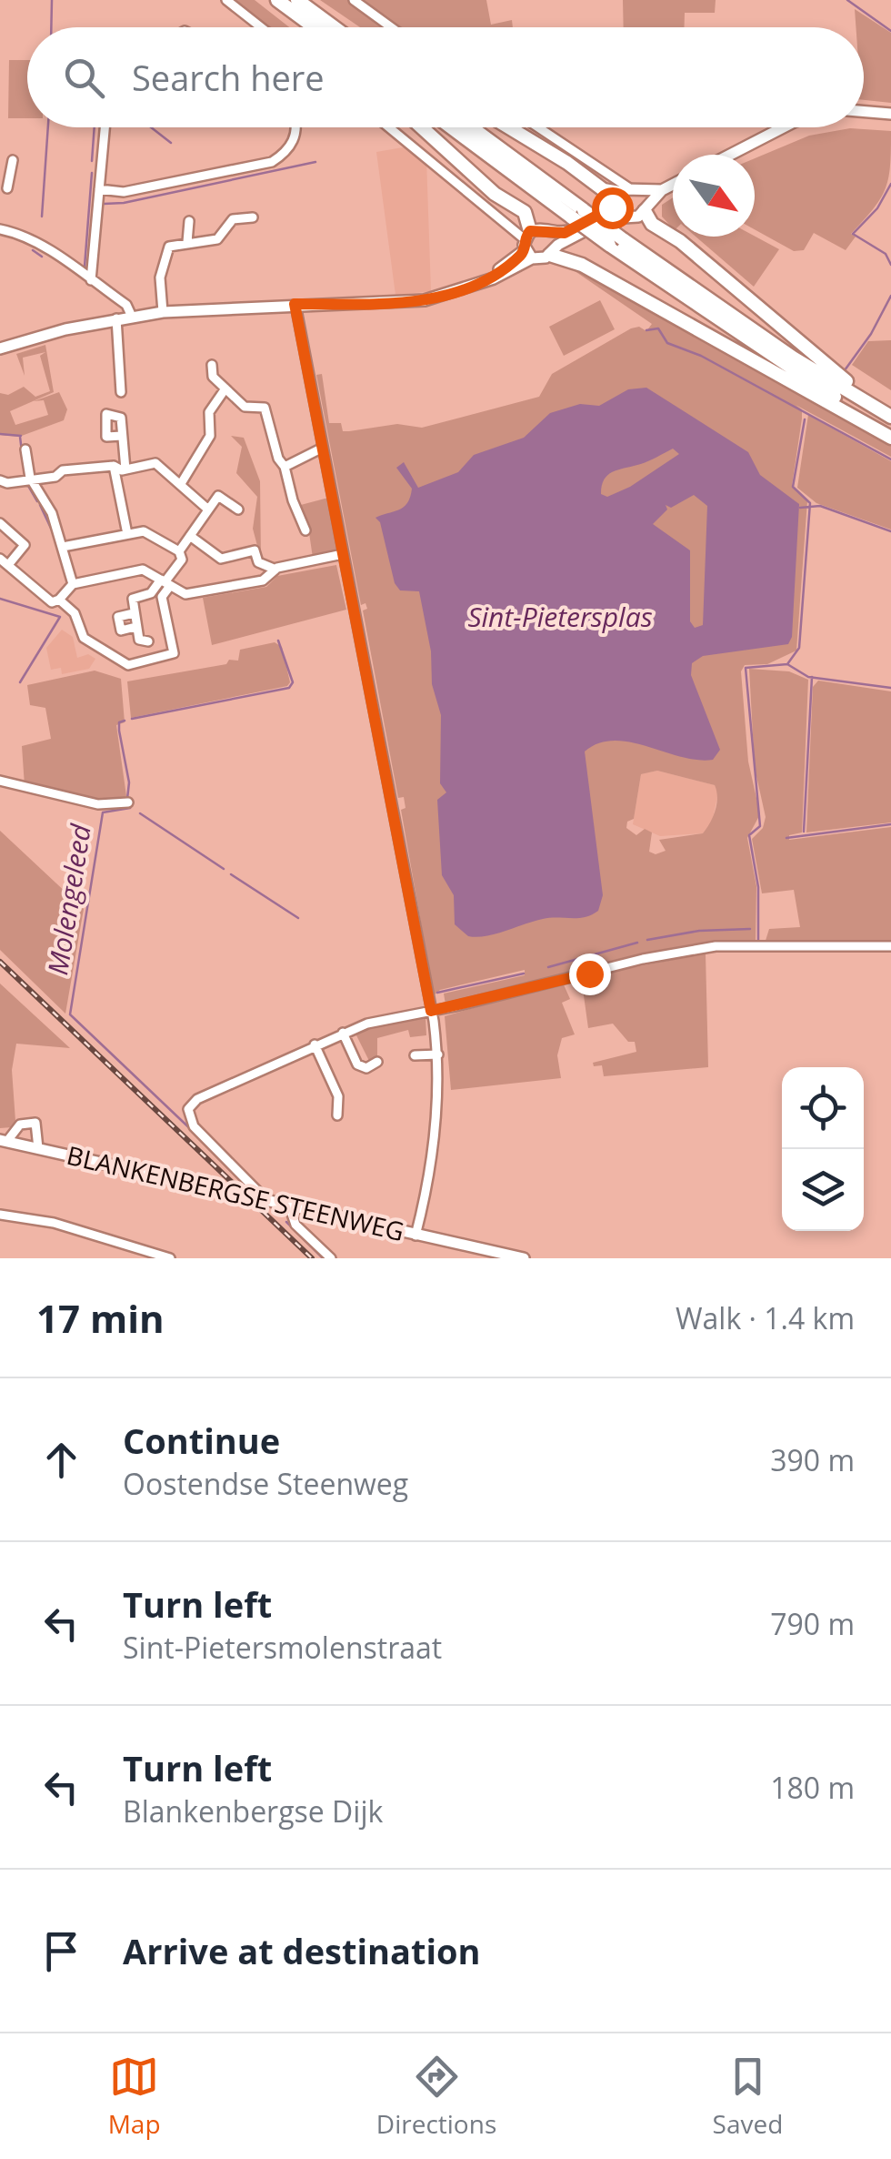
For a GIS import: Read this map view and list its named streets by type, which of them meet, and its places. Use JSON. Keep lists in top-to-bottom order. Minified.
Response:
{"streets":{"main road":["BLANKENBERGSE STEENWEG"]},"water":["Sint-Pietersplas","Molengeleed"],"north":"bottom right","page":{"search":"Search here","heading":["17 min","Walk · 1.4 km"],"list":[["Continue","Oostendse Steenweg","390 m"],["Turn left","Sint-Pietersmolenstraat","790 m"],["Turn left","Blankenbergse Dijk","180 m"],"Arrive at destination"],"nav":["Map","Directions","Saved"]}}
